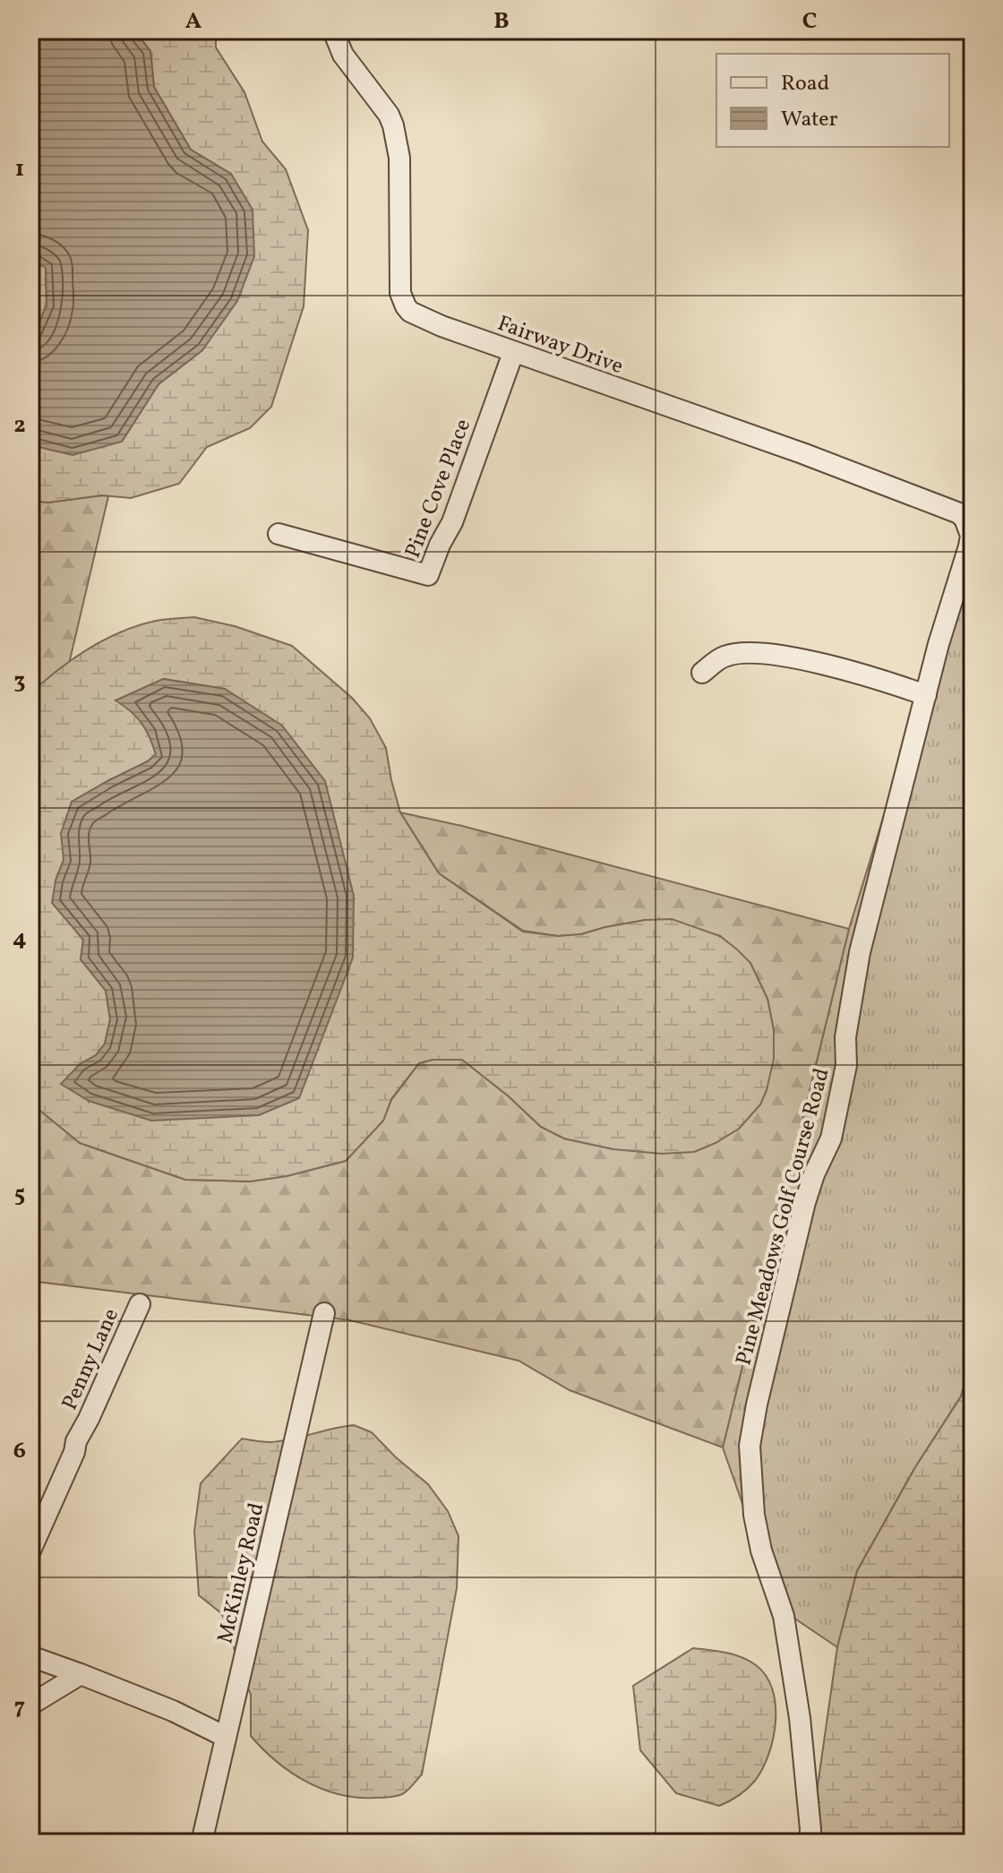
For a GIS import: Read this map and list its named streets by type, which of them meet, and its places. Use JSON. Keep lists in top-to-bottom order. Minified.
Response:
{"streets":{"street":["Fairway Drive","Pine Cove Place","Pine Meadows Golf Course Road","Penny Lane","McKinley Road"]},"crossings":[["Fairway Drive","Pine Cove Place"],["Fairway Drive","Pine Meadows Golf Course Road"]],"legend":["Road","Water"],"grid":{"columns":["A","B","C"],"rows":["1","2","3","4","5","6","7"]}}
